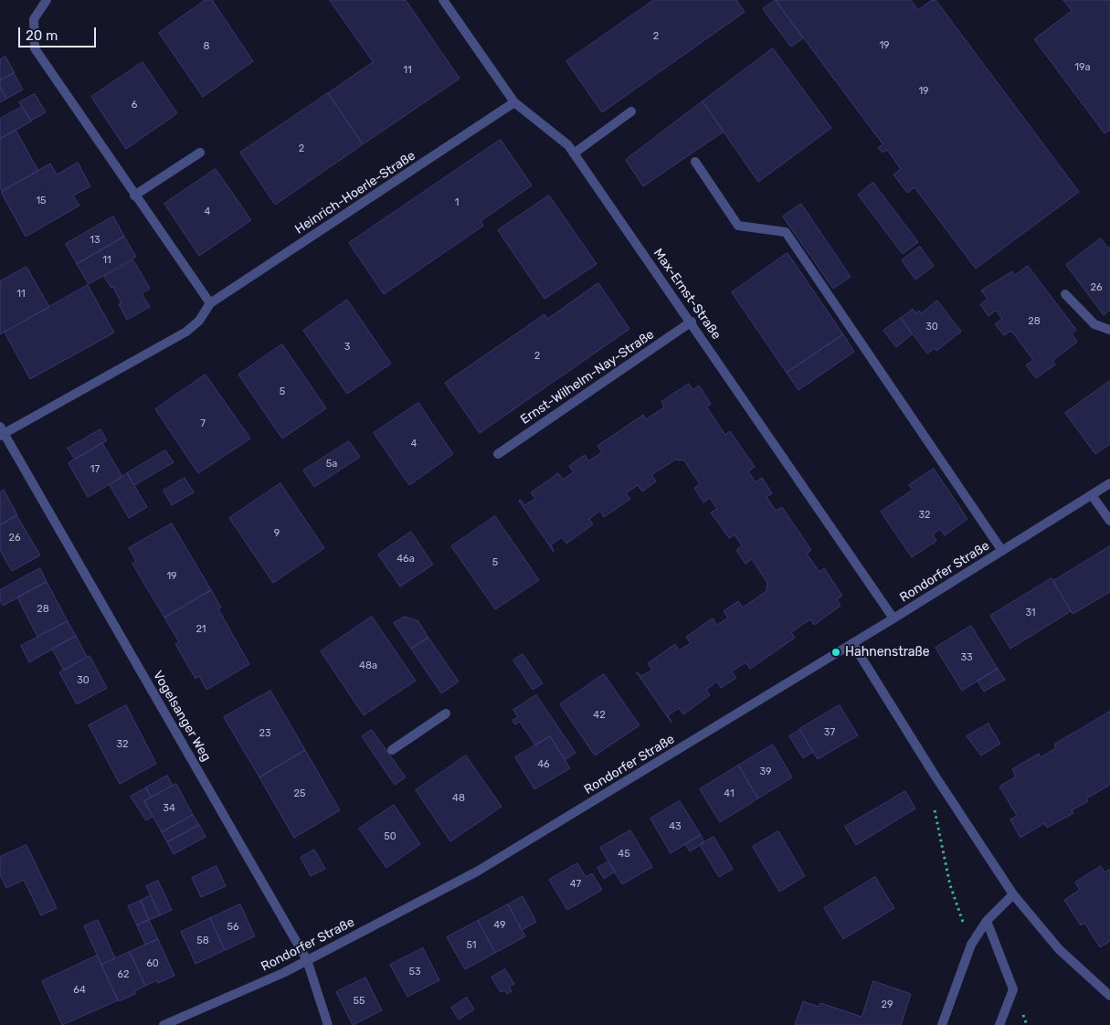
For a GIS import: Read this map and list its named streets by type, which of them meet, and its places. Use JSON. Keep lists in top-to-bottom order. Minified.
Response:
{"streets":{"street":["Heinrich-Hoerle-Straße","Max-Ernst-Straße","Ernst-Wilhelm-Nay-Straße","Rondorfer Straße","Vogelsanger Weg"]},"crossings":[["Heinrich-Hoerle-Straße","Max-Ernst-Straße"],["Heinrich-Hoerle-Straße","Vogelsanger Weg"],["Max-Ernst-Straße","Ernst-Wilhelm-Nay-Straße"],["Max-Ernst-Straße","Rondorfer Straße"],["Rondorfer Straße","Vogelsanger Weg"]],"places":["Hahnenstraße"],"house_numbers":["2","19","8","19a","11","19","6","2","15","1","4","13","11","26","11","28","30","3","2","5","7","4","5a","17","32","9","26","46a","5","19","28","31","21","33","48a","30","42","37","23","32","46","39","25","41","48","34","43","50","45","47","49","56","58","51","60","53","62","64","55","29"],"scale_bar":"20 m"}
